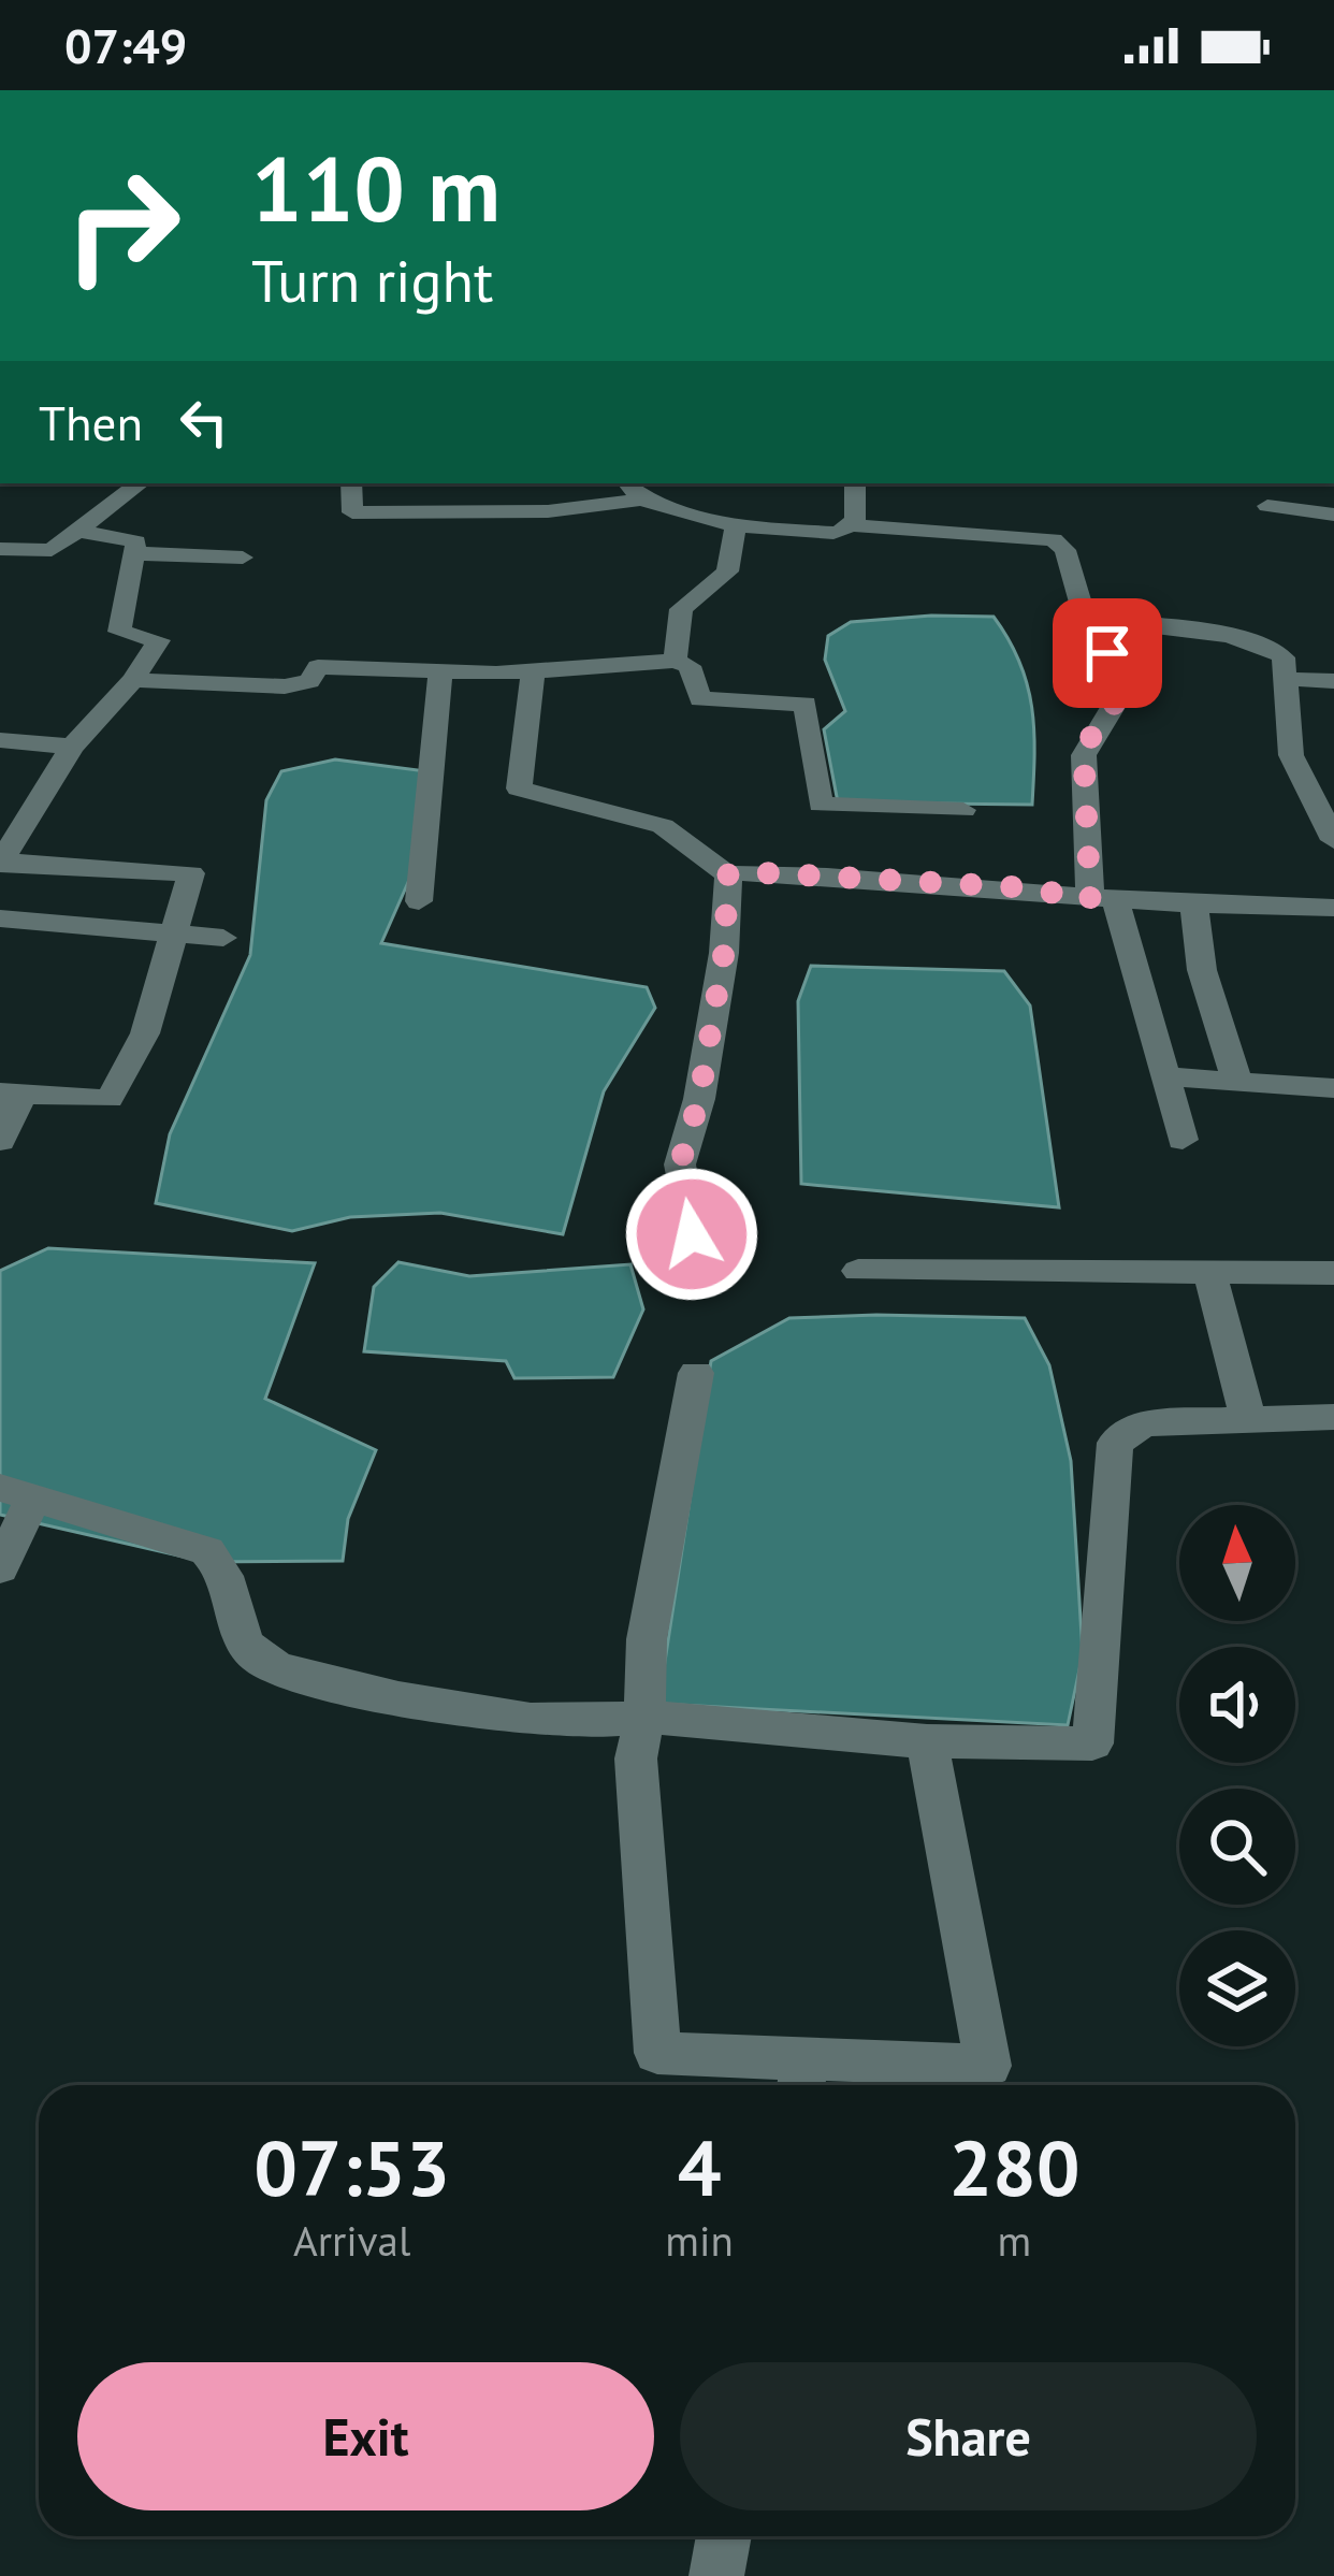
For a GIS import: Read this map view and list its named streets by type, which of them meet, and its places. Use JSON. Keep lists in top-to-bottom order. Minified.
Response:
{"north":"top","page":{"status":"07:49","turn":["110 m","Turn right"],"then":"Then","eta":["07:53","Arrival","4","min","280","m"],"buttons":["Exit","Share"]}}
